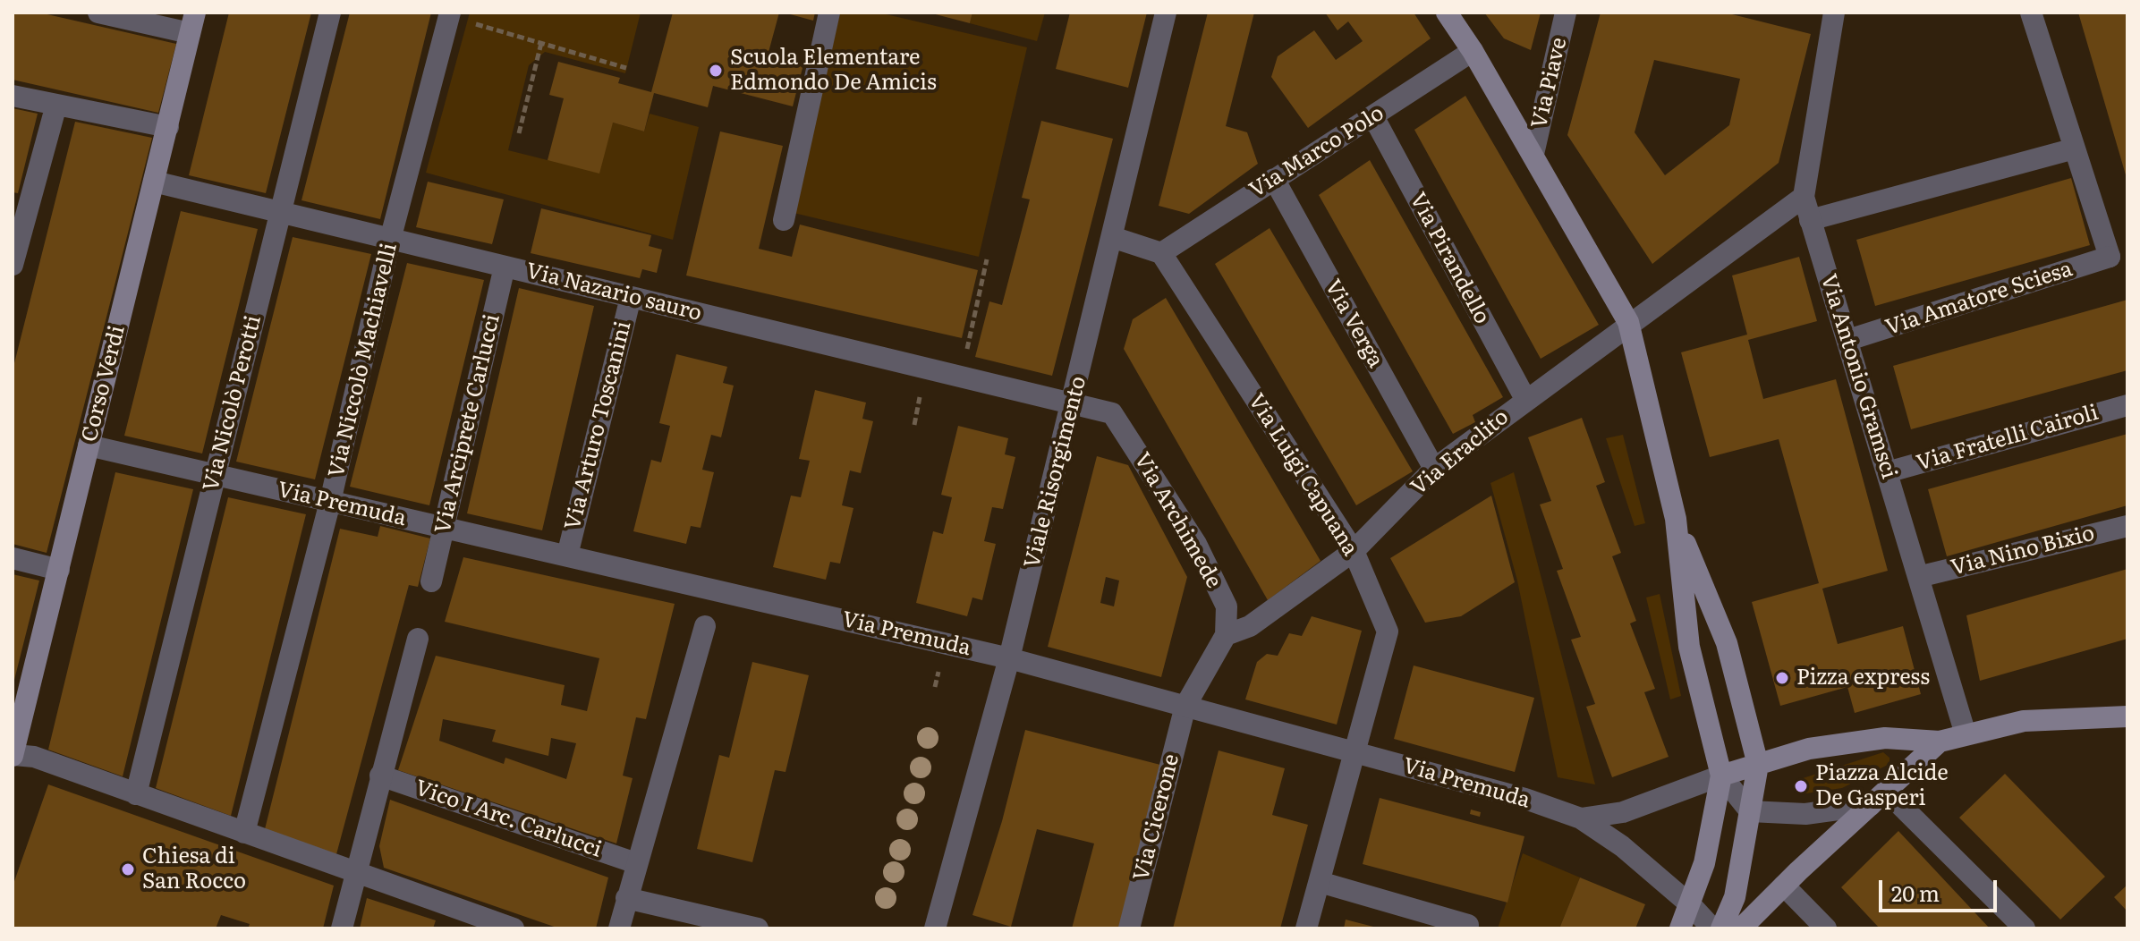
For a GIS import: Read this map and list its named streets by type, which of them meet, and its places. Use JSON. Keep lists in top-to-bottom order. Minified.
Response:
{"streets":{"street":["Via Piave","Via Marco Polo","Via Pirandello","Via Nazario sauro","Via Amatore Sciesa","Via Verga","Via Niccolò Machiavelli","Via Antonio Gramsci","Corso Verdi","Via Nicolò Perotti","Via Arciprete Carlucci","Via Arturo Toscanini","Via Fratelli Cairoli","Via Eraclito","Viale Risorgimento","Via Luigi Capuana","Via Premuda","Via Archimede","Via Nino Bixio","Via Cicerone","Vico I Arc. Carlucci"]},"crossings":[["Via Marco Polo","Via Pirandello"],["Via Marco Polo","Via Verga"],["Via Marco Polo","Via Luigi Capuana"],["Via Pirandello","Via Eraclito"],["Via Nazario sauro","Via Niccolò Machiavelli"],["Via Nazario sauro","Corso Verdi"],["Via Nazario sauro","Via Nicolò Perotti"],["Via Nazario sauro","Via Arciprete Carlucci"],["Via Nazario sauro","Via Arturo Toscanini"],["Via Nazario sauro","Viale Risorgimento"],["Via Nazario sauro","Via Archimede"],["Via Amatore Sciesa","Via Antonio Gramsci"],["Via Verga","Via Eraclito"],["Via Niccolò Machiavelli","Via Premuda"],["Via Antonio Gramsci","Via Fratelli Cairoli"],["Via Antonio Gramsci","Via Eraclito"],["Via Antonio Gramsci","Via Nino Bixio"],["Corso Verdi","Via Premuda"],["Via Nicolò Perotti","Via Premuda"],["Via Arciprete Carlucci","Via Premuda"],["Via Arturo Toscanini","Via Premuda"],["Via Eraclito","Via Luigi Capuana"],["Via Eraclito","Via Archimede"],["Viale Risorgimento","Via Premuda"],["Viale Risorgimento","Via Archimede"],["Via Luigi Capuana","Via Premuda"],["Via Premuda","Via Cicerone"]],"places":["Scuola Elementare Edmondo De Amicis","Pizza express","Piazza Alcide De Gasperi","Chiesa di San Rocco"],"scale_bar":"20 m"}
